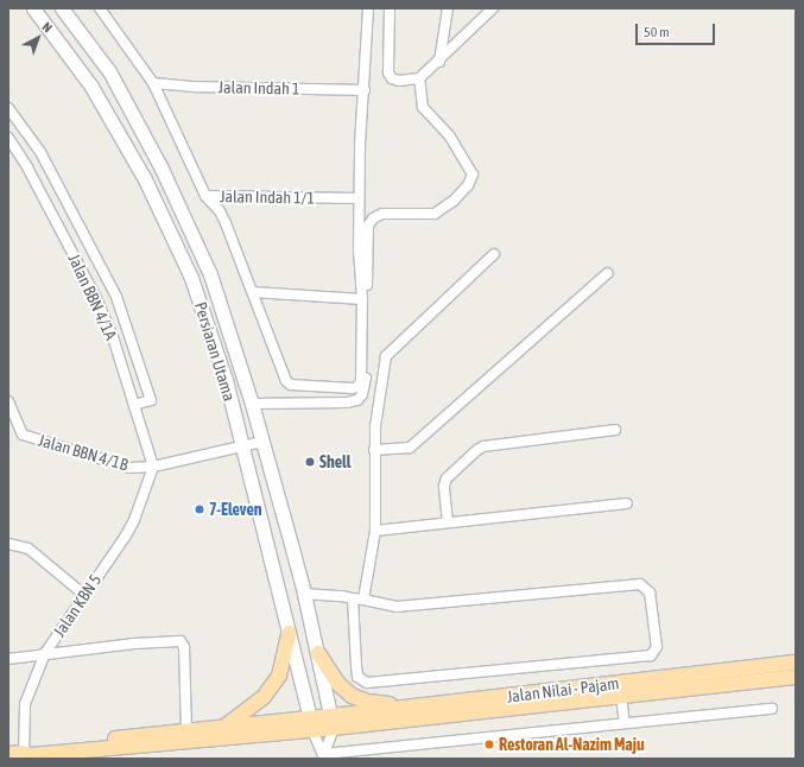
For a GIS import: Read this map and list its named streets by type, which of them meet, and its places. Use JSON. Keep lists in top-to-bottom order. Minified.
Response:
{"streets":{"main road":["Persiaran Utama","Jalan Nilai - Pajam"],"street":["Jalan Indah 1","Jalan Indah 1/1","Jalan BBN 4/1A","Jalan BBN 4/1B","Jalan KBN 5"]},"crossings":[["Jalan Indah 1","Jalan Indah 1/1"],["Jalan BBN 4/1A","Jalan BBN 4/1B"],["Jalan BBN 4/1A","Jalan KBN 5"],["Persiaran Utama","Jalan BBN 4/1B"],["Persiaran Utama","Jalan Nilai - Pajam"],["Jalan BBN 4/1B","Jalan KBN 5"]],"places":["Shell","7-Eleven","Restoran Al-Nazim Maju"],"scale_bar":"50 m","north":"top right"}
